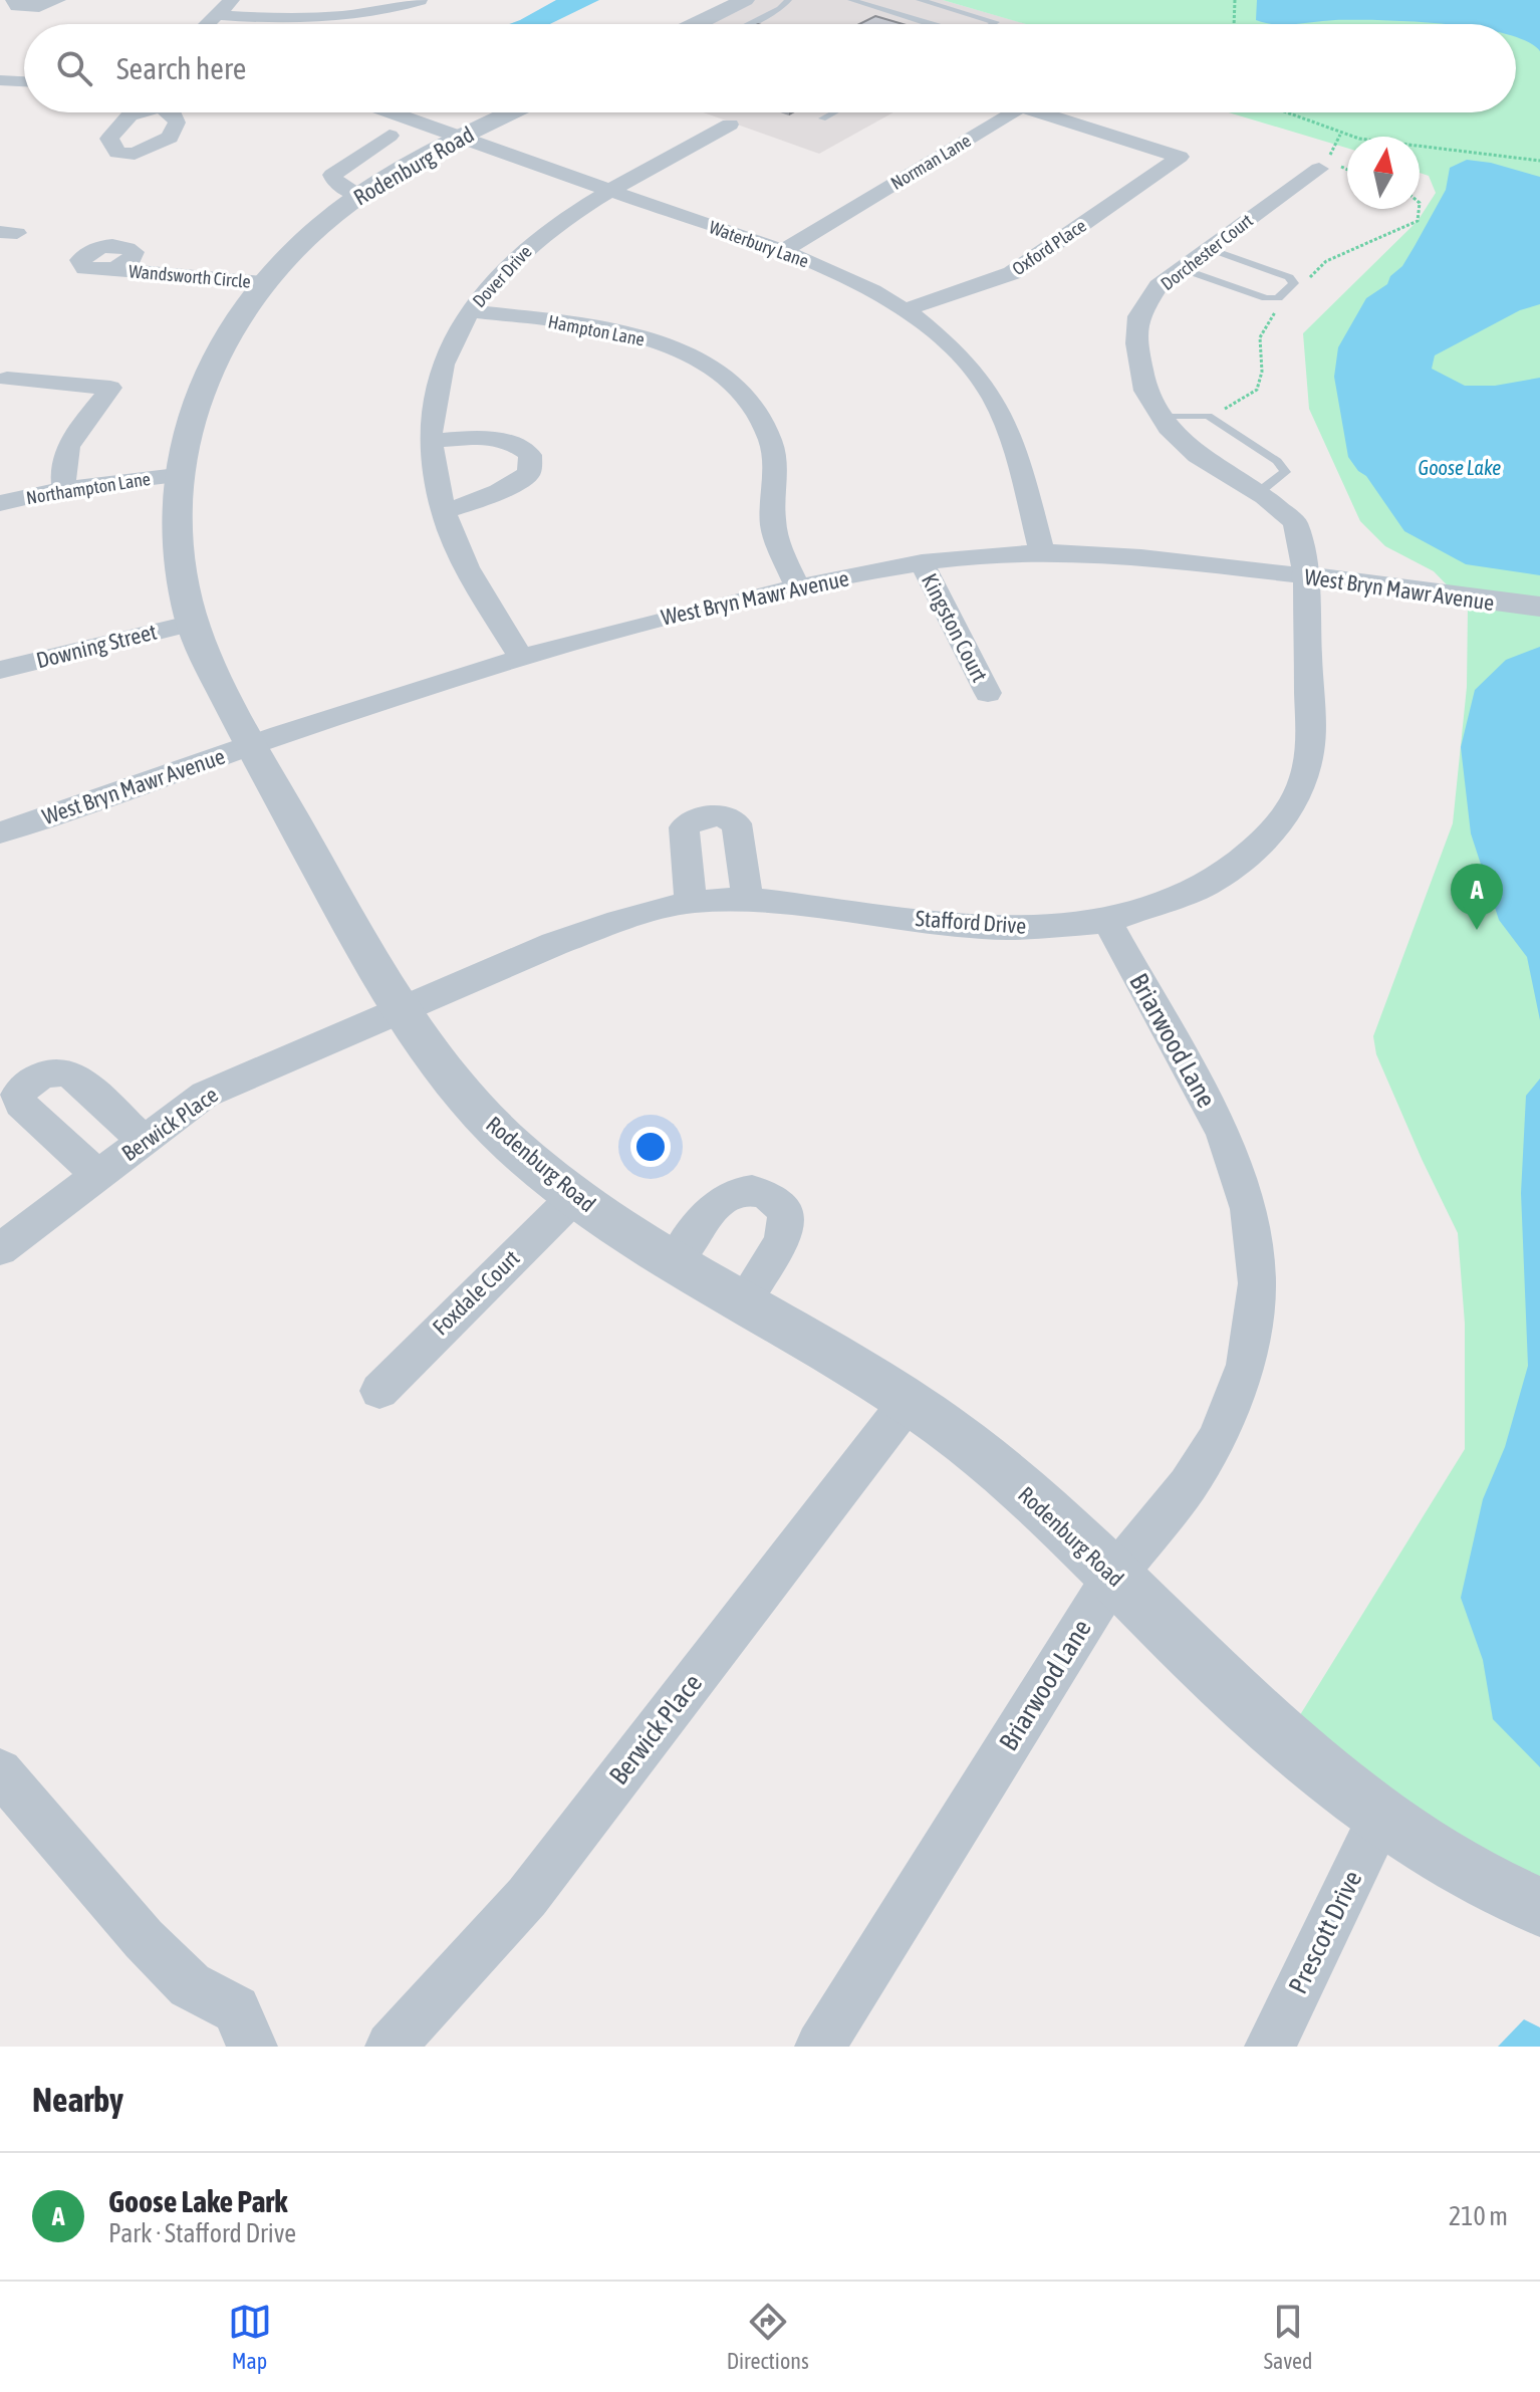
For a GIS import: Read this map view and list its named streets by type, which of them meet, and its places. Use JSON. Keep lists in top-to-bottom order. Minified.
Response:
{"streets":{"street":["Norman Lane","Rodenburg Road","Waterbury Lane","Oxford Place","Dorchester Court","Wandsworth Circle","Dover Drive","Hampton Lane","Northampton Lane","West Bryn Mawr Avenue","Kingston Court","Downing Street","Stafford Drive","Briarwood Lane","Berwick Place","Foxdale Court","Prescott Drive"]},"crossings":[["Norman Lane","Waterbury Lane"],["Norman Lane","Oxford Place"],["Rodenburg Road","Waterbury Lane"],["Rodenburg Road","Wandsworth Circle"],["Rodenburg Road","Northampton Lane"],["Rodenburg Road","West Bryn Mawr Avenue"],["Rodenburg Road","Downing Street"],["Rodenburg Road","Stafford Drive"],["Rodenburg Road","Briarwood Lane"],["Rodenburg Road","Berwick Place"],["Rodenburg Road","Foxdale Court"],["Rodenburg Road","Prescott Drive"],["Waterbury Lane","Oxford Place"],["Waterbury Lane","Dover Drive"],["Waterbury Lane","West Bryn Mawr Avenue"],["Dorchester Court","West Bryn Mawr Avenue"],["Dorchester Court","Stafford Drive"],["Dover Drive","Hampton Lane"],["Dover Drive","West Bryn Mawr Avenue"],["Hampton Lane","West Bryn Mawr Avenue"],["West Bryn Mawr Avenue","Kingston Court"],["West Bryn Mawr Avenue","Stafford Drive"],["Stafford Drive","Briarwood Lane"],["Stafford Drive","Berwick Place"]],"water":["Goose Lake"],"north":"top","page":{"search":"Search here","pins":"A","heading":"Nearby","list":[{"mark":"A","name":"Goose Lake Park","note":"Park · Stafford Drive","value":"210 m"}],"nav":["Map","Directions","Saved"]}}
